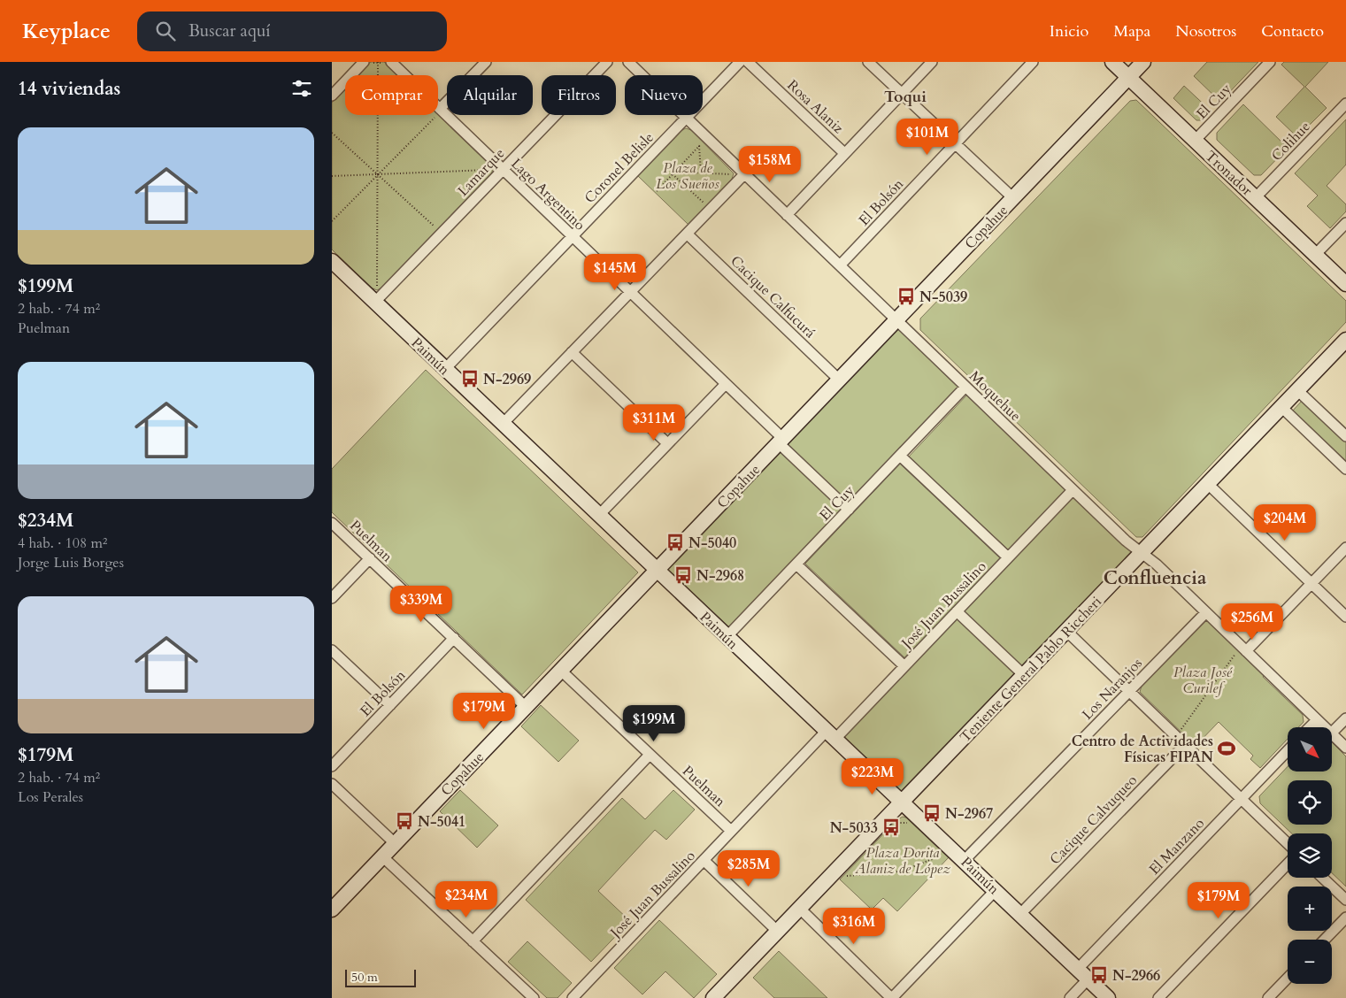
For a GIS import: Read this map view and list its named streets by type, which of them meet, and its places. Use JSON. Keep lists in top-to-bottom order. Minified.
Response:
{"streets":{"street":["El Cuy","Rosa Alaniz","Colihue","Coronel Belisle","Lamarque","Tronador","Lago Argentino","El Bolsón","Copahue","Cacique Calfucurá","Paimún","Moquehue","Puelman","José Juan Bussalino","Teniente General Pablo Riccheri","Los Naranjos","Cacique Calvuqueo","El Manzano"]},"crossings":[["El Cuy","Tronador"],["El Cuy","Lago Argentino"],["El Cuy","Paimún"],["El Cuy","Moquehue"],["Colihue","Tronador"],["Coronel Belisle","Lago Argentino"],["Coronel Belisle","Paimún"],["Coronel Belisle","Moquehue"],["Lamarque","Lago Argentino"],["Lamarque","Paimún"],["Tronador","Copahue"],["Lago Argentino","Copahue"],["El Bolsón","Moquehue"],["El Bolsón","Puelman"],["Copahue","Cacique Calfucurá"],["Copahue","Paimún"],["Copahue","Moquehue"],["Copahue","Puelman"],["Paimún","José Juan Bussalino"],["Paimún","Teniente General Pablo Riccheri"],["Paimún","Los Naranjos"],["Paimún","Cacique Calvuqueo"],["Paimún","El Manzano"],["Moquehue","José Juan Bussalino"],["Moquehue","Teniente General Pablo Riccheri"],["Moquehue","Los Naranjos"],["Puelman","José Juan Bussalino"]],"districts":["Toqui","Confluencia"],"parks":["Plaza de Los Sueños","Plaza José Curilef","Plaza Dorita Alaniz de López"],"places":{"bus stop":["N-5039","N-2969","N-5040","N-2968","N-2967","N-5041","N-5033","N-2966"],"sports":["Centro de Actividades Físicas FIPAN"]},"scale_bar":"50 m","north":"bottom right","page":{"header":"Keyplace","search":"Buscar aquí","nav":["Inicio","Mapa","Nosotros","Contacto"],"heading":"14 viviendas","chip":["Comprar","Alquilar","Filtros","Nuevo"],"list":[{"name":"$199M","note":"2 hab. · 74 m² · Puelman"},{"name":"$234M","note":"4 hab. · 108 m² · Jorge Luis Borges"},{"name":"$179M","note":"2 hab. · 74 m² · Los Perales"}],"price":["$101M","$158M","$145M","$311M","$204M","$339M","$256M","$179M","$199M","$223M","$285M","$234M","$179M","$316M"],"map_buttons":["+","−"],"scale":"50 m"}}
